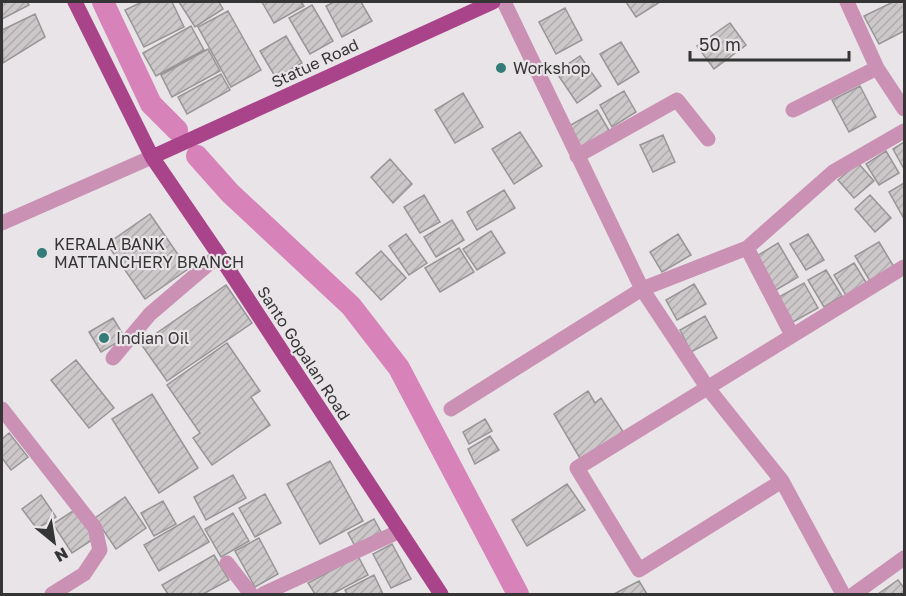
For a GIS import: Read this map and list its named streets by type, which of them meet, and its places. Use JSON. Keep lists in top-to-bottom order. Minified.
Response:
{"streets":{"main road":["Statue Road","Santo Gopalan Road"]},"crossings":[["Statue Road","Santo Gopalan Road"]],"places":["Workshop","KERALA BANK MATTANCHERY BRANCH","Indian Oil"],"scale_bar":"50 m","north":"bottom right"}
